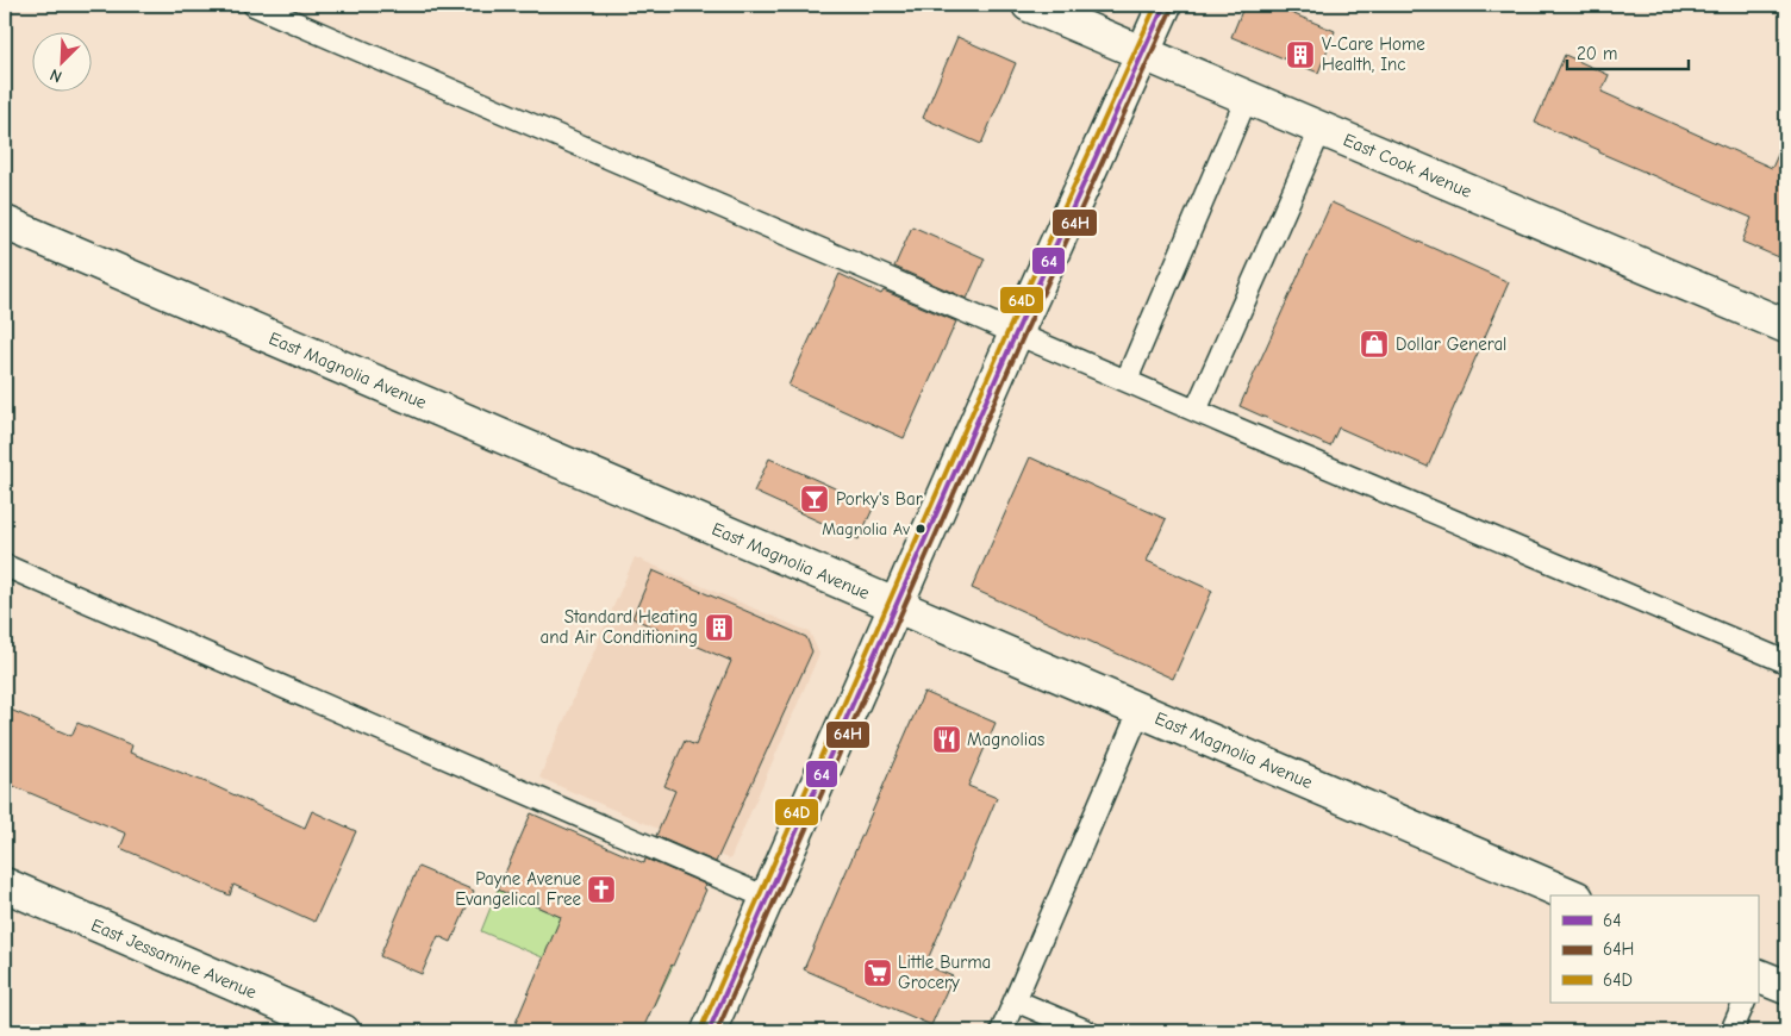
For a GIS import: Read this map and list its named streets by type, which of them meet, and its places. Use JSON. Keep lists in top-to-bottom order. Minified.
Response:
{"streets":{"street":["East Cook Avenue","East Magnolia Avenue","East Jessamine Avenue"]},"places":{"building":["V-Care Home Health, Inc","Standard Heating and Air Conditioning"],"shop":["Dollar General"],"bar":["Porky's Bar"],"other":["Magnolia Av"],"restaurant":["Magnolias"],"church":["Payne Avenue Evangelical Free"],"supermarket":["Little Burma Grocery"]},"lines":["transit line 64","transit line 64D","transit line 64H"],"legend":["64","64H","64D"],"scale_bar":"20 m","north":"bottom left"}
